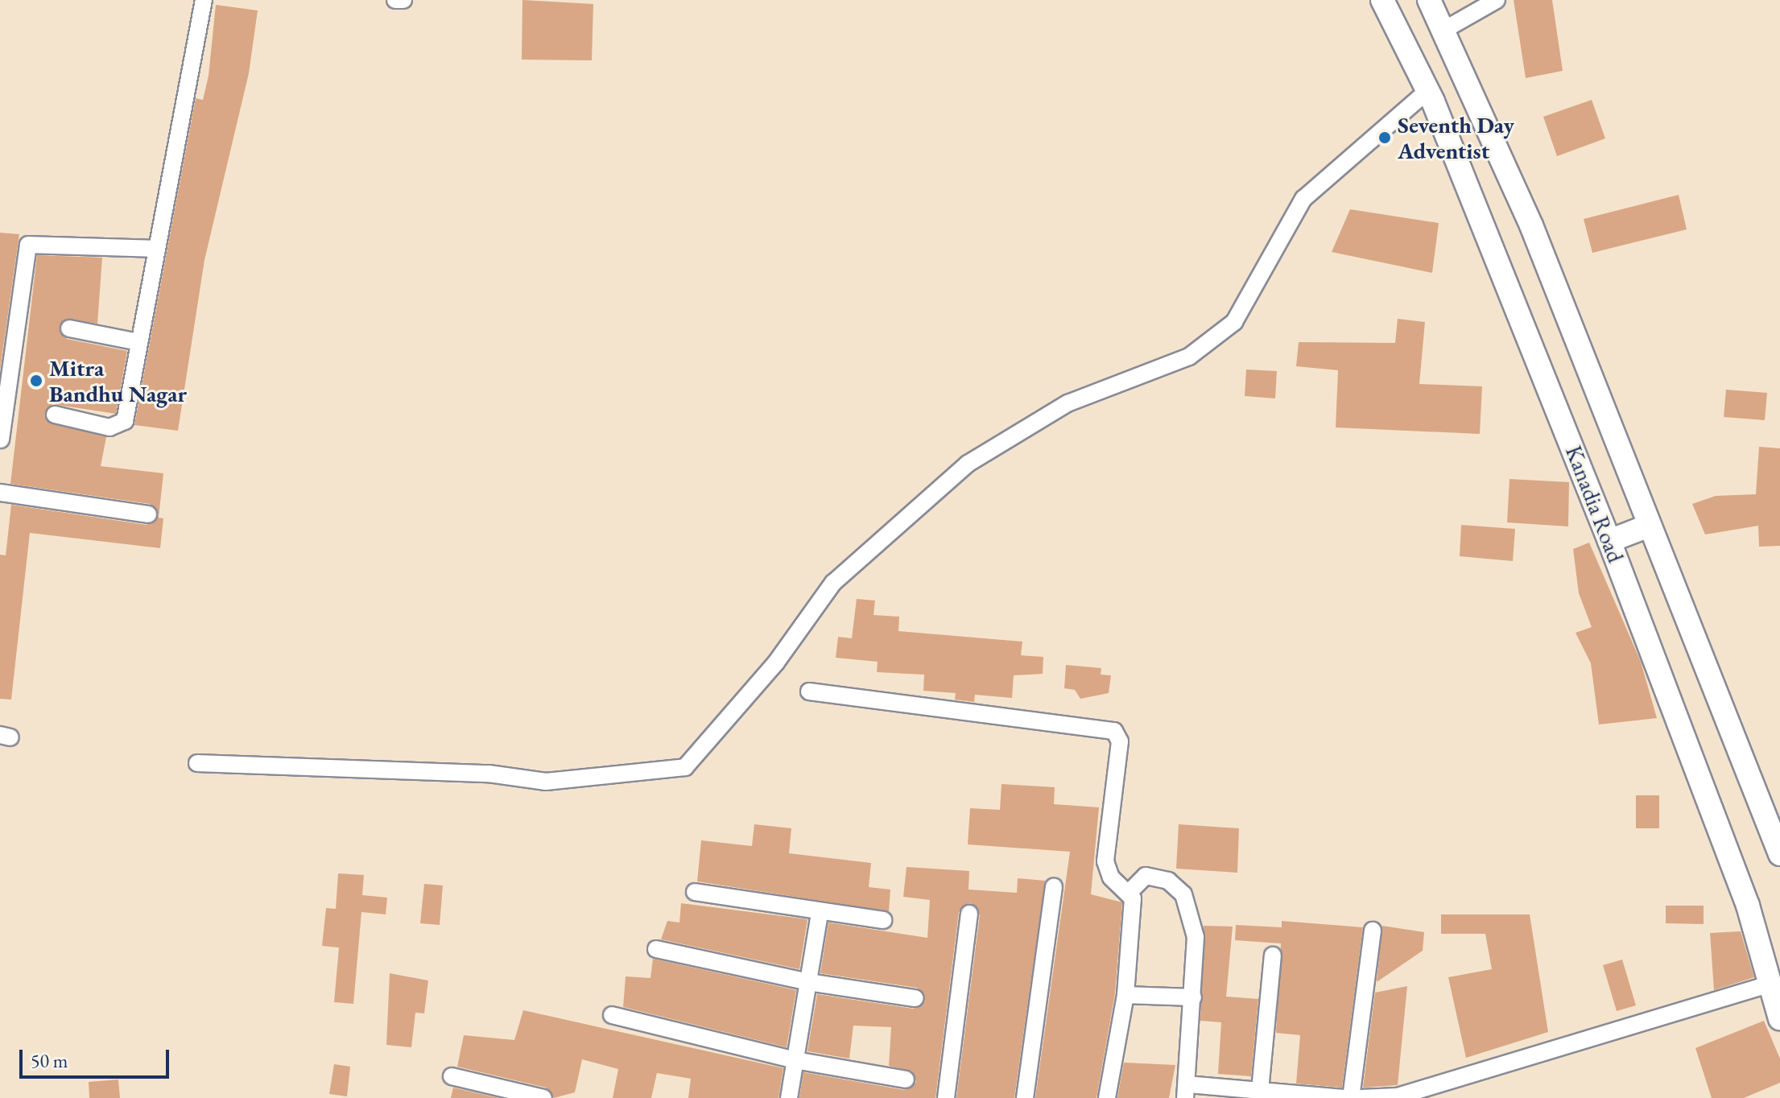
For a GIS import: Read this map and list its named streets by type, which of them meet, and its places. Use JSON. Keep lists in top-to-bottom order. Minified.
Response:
{"streets":{"main road":["Kanadia Road"]},"places":["Seventh Day Adventist","Mitra Bandhu Nagar"],"scale_bar":"50 m"}
